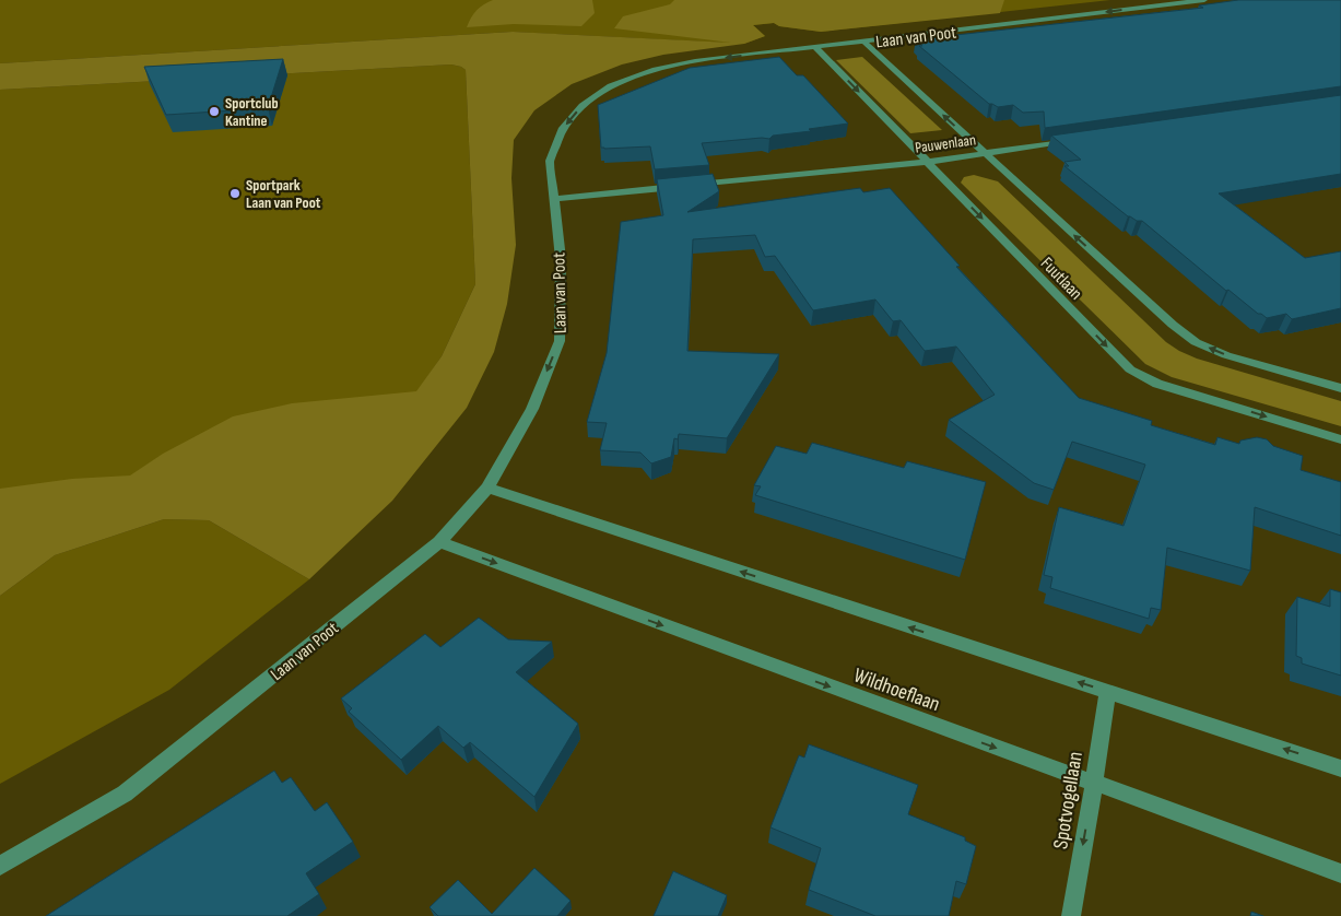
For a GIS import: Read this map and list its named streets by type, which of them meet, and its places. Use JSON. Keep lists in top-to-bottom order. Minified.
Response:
{"streets":{"street":["Laan van Poot","Pauwenlaan","Fuutlaan","Wildhoeflaan","Spotvogellaan"]},"crossings":[["Laan van Poot","Pauwenlaan"],["Laan van Poot","Fuutlaan"],["Laan van Poot","Wildhoeflaan"],["Pauwenlaan","Fuutlaan"],["Wildhoeflaan","Spotvogellaan"]],"one_way":["Laan van Poot","Spotvogellaan"],"places":["Sportclub Kantine","Sportpark Laan van Poot"]}
